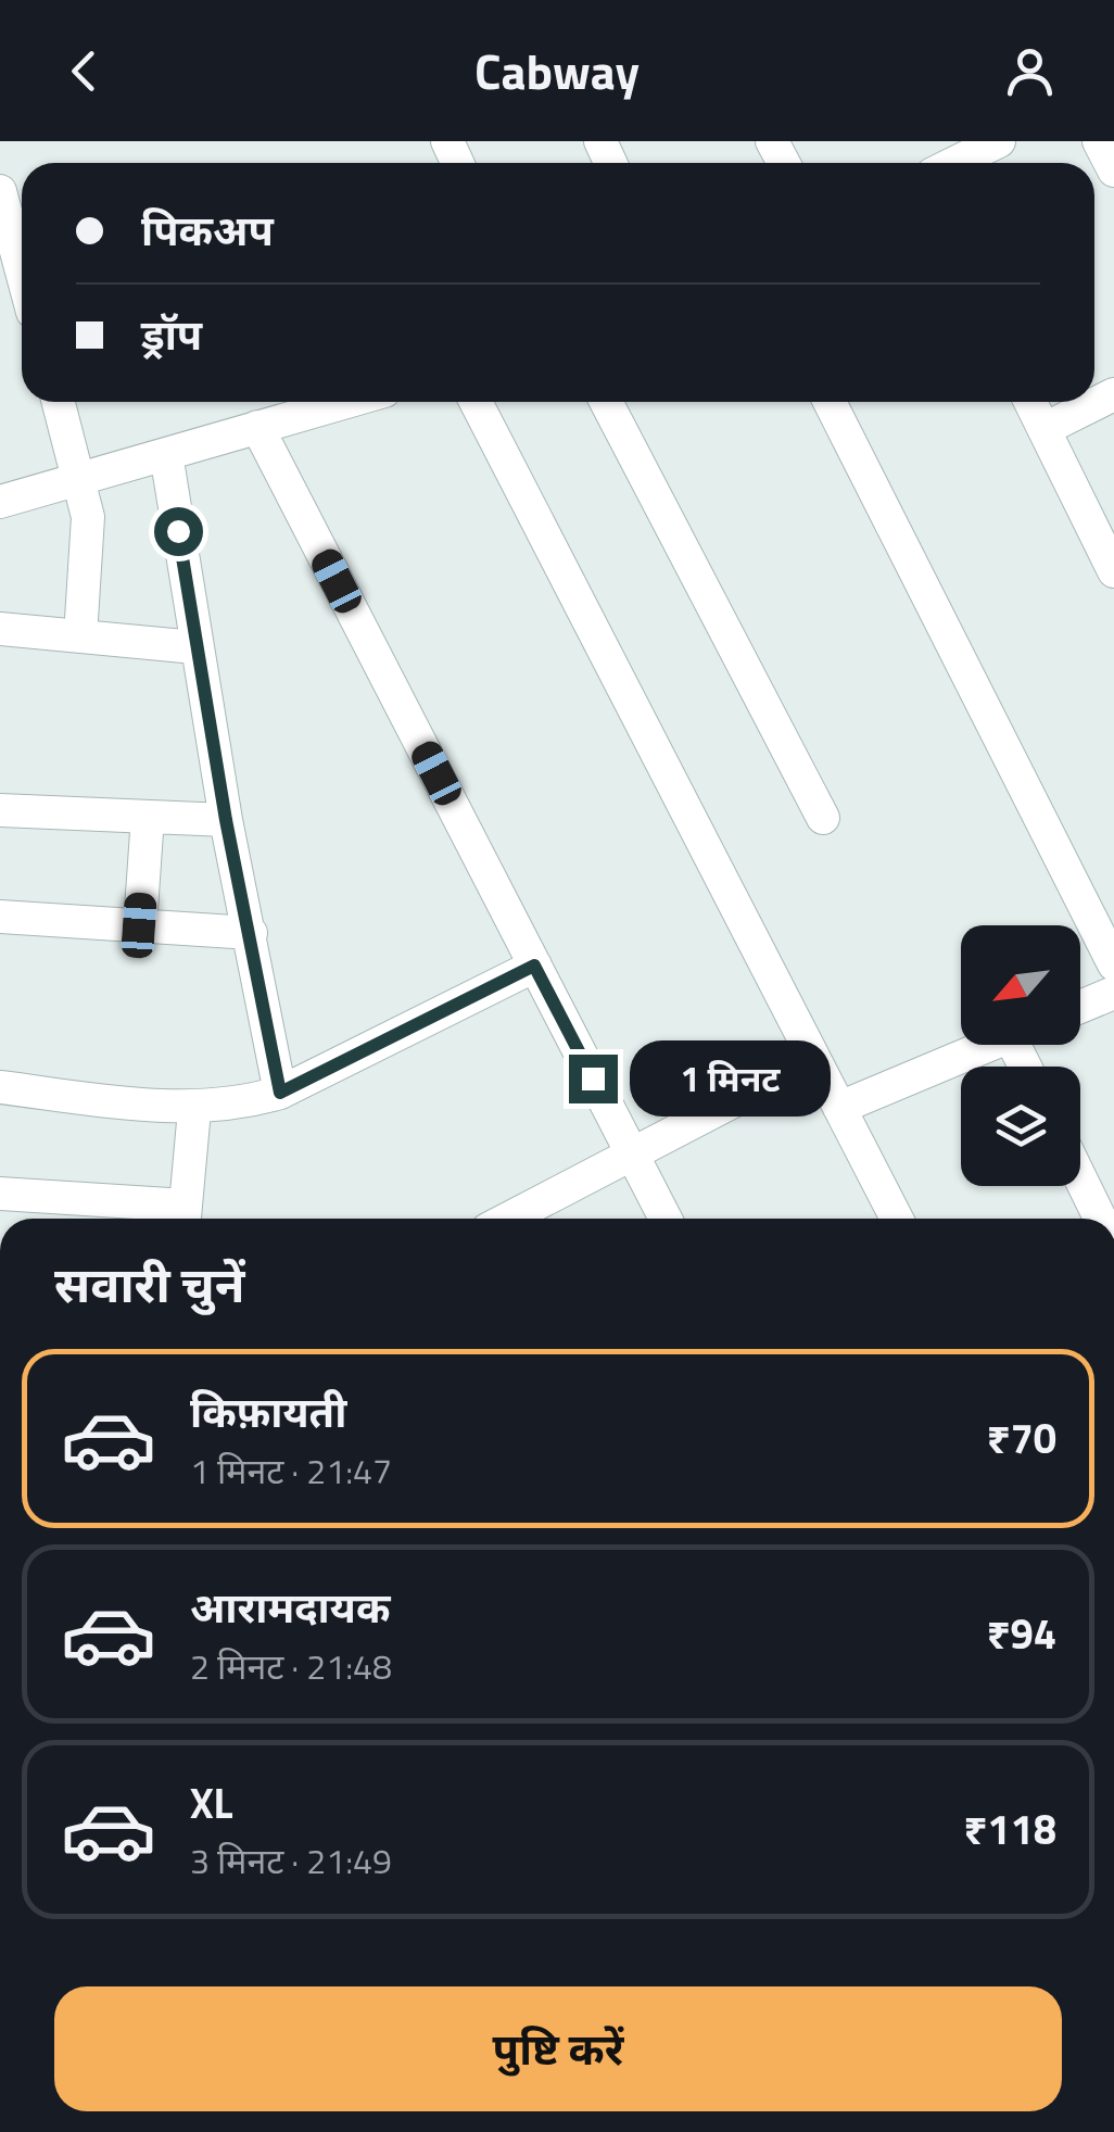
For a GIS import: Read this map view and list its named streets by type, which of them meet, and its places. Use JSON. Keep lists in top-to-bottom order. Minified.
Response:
{"north":"bottom left","page":{"header":"Cabway","banner":["पिकअप","ड्रॉप"],"bubble":"1 मिनट","heading":"सवारी चुनें","list":[{"name":"किफ़ायती","note":"1 मिनट · 21:47","value":"₹70"},{"name":"आरामदायक","note":"2 मिनट · 21:48","value":"₹94"},{"name":"XL","note":"3 मिनट · 21:49","value":"₹118"}],"buttons":"पुष्टि करें"}}
